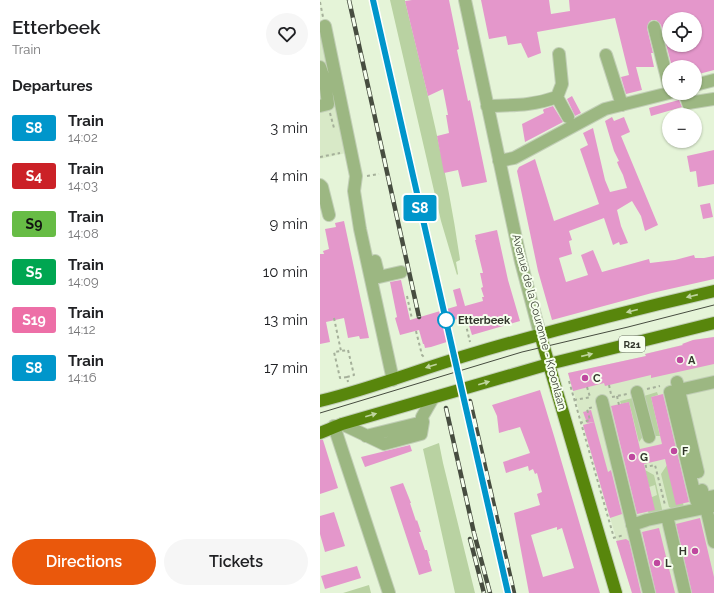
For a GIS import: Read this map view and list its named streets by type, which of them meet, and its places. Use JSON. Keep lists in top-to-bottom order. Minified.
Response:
{"streets":{"main road":["Avenue de la Couronne - Kroonlaan","R21"]},"crossings":[["Avenue de la Couronne - Kroonlaan","R21"]],"places":["Etterbeek","A","C","F","G","H","L"],"page":{"heading":[["Etterbeek","Train"],"Departures"],"on_map":"S8","map_buttons":["+","−"],"list":[{"mark":"S8","name":"Train","note":"14:02","value":"3 min"},{"mark":"S4","name":"Train","note":"14:03","value":"4 min"},{"mark":"S9","name":"Train","note":"14:08","value":"9 min"},{"mark":"S5","name":"Train","note":"14:09","value":"10 min"},{"mark":"S19","name":"Train","note":"14:12","value":"13 min"},{"mark":"S8","name":"Train","note":"14:16","value":"17 min"}],"buttons":["Directions","Tickets"]}}
